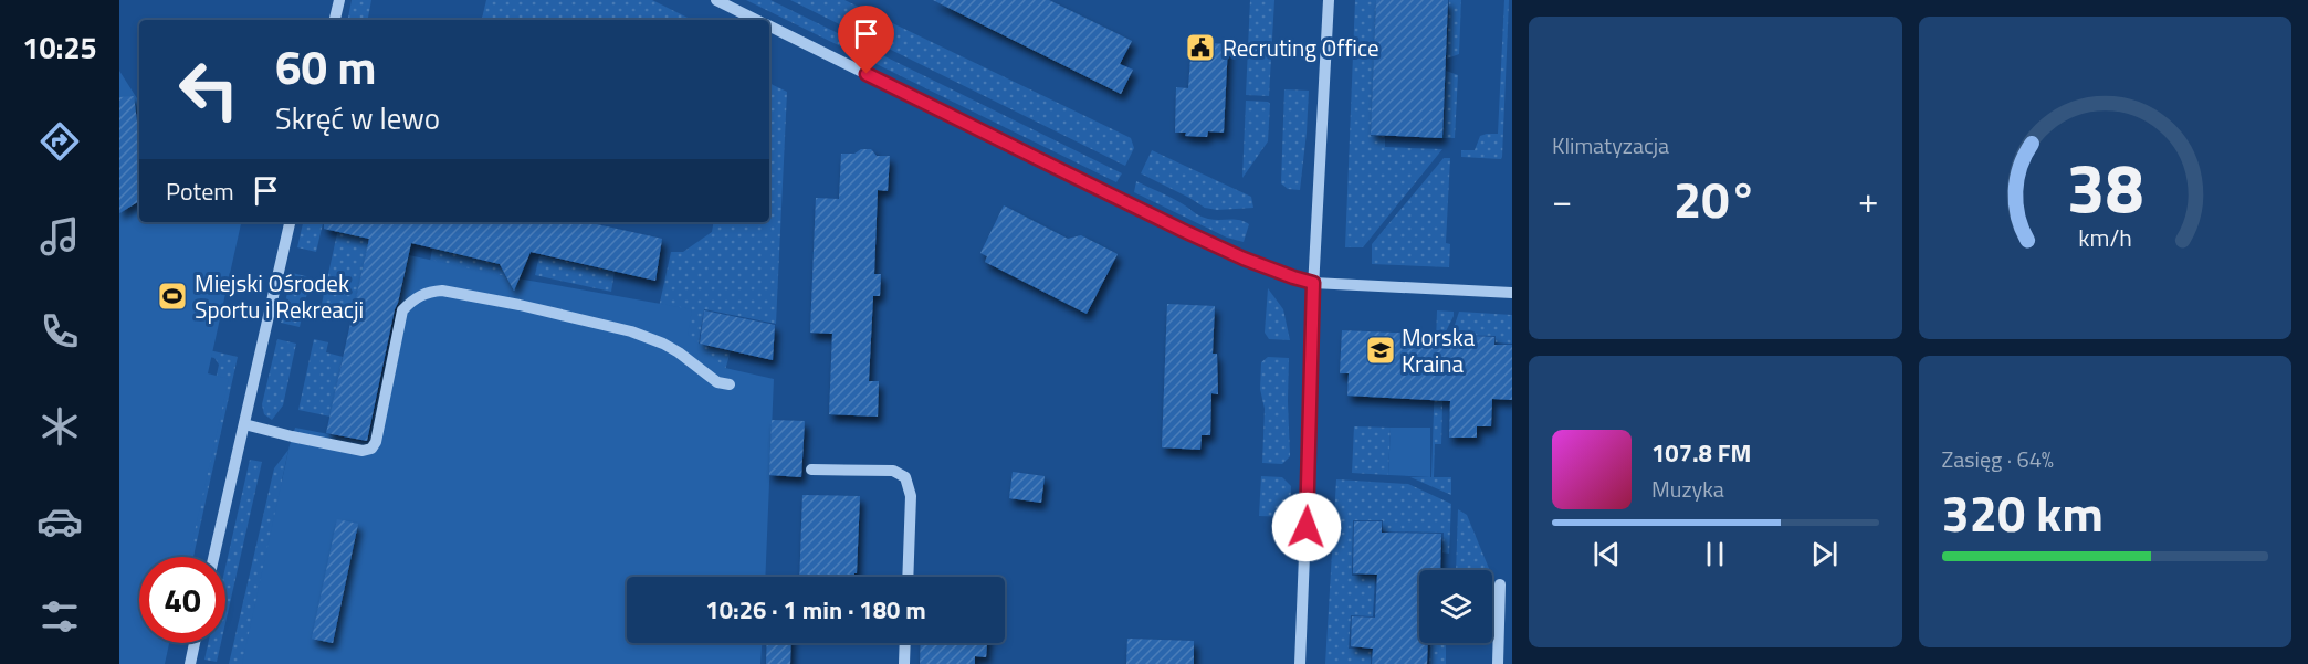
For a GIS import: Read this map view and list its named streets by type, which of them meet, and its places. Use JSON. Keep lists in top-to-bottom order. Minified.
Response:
{"places":{"public building":["Recruting Office"],"sports":["Miejski Ośrodek Sportu i Rekreacji"],"school or university":["Morska Kraina"]},"page":{"tabs":"10:25","tile":["Klimatyzacja",["Zasięg · 64%","320 km"]],"turn":["60 m","Skręć w lewo"],"then":"Potem","heat":["−","20°","+"],"song":["107.8 FM","Muzyka"],"limit":"40","trip":"10:26 · 1 min · 180 m","gauge":["38","km/h"]}}
